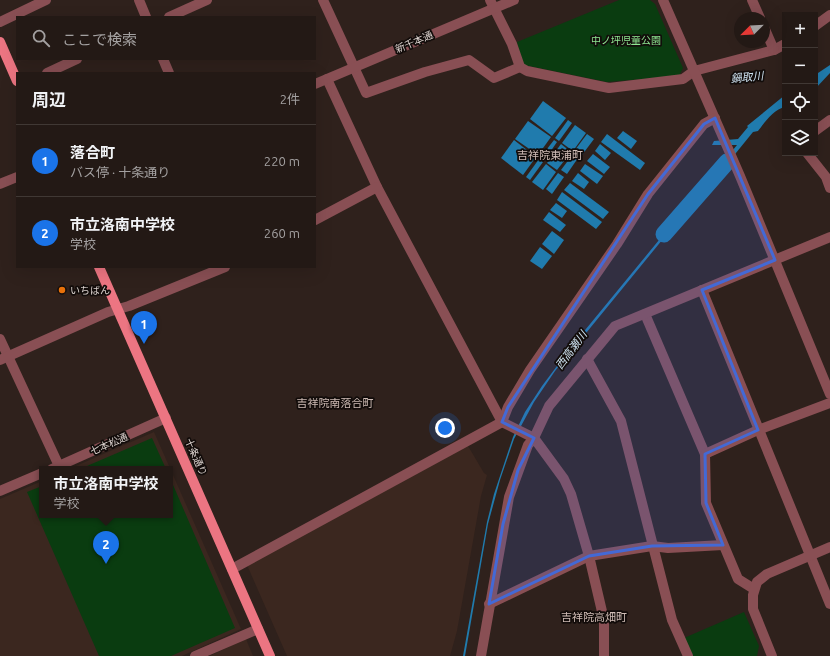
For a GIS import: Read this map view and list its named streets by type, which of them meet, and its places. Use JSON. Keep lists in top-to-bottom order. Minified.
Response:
{"streets":{"main road":["十条通り"],"street":["新千本通","七本松通"]},"crossings":[["七本松通","十条通り"]],"districts":["吉祥院東浦町","吉祥院南落合町","吉祥院高畑町"],"water":["鍋取川","西高瀬川"],"parks":["中ノ坪児童公園"],"places":["いちばん"],"north":"bottom left","page":{"map_buttons":["+","−"],"search":"ここで検索","heading":["周辺","2件"],"list":[{"mark":"1","name":"落合町","note":"バス停 · 十条通り","value":"220 m"},{"mark":"2","name":"市立洛南中学校","note":"学校","value":"260 m"}],"pins":["1","2"],"popup":["市立洛南中学校","学校"]}}
